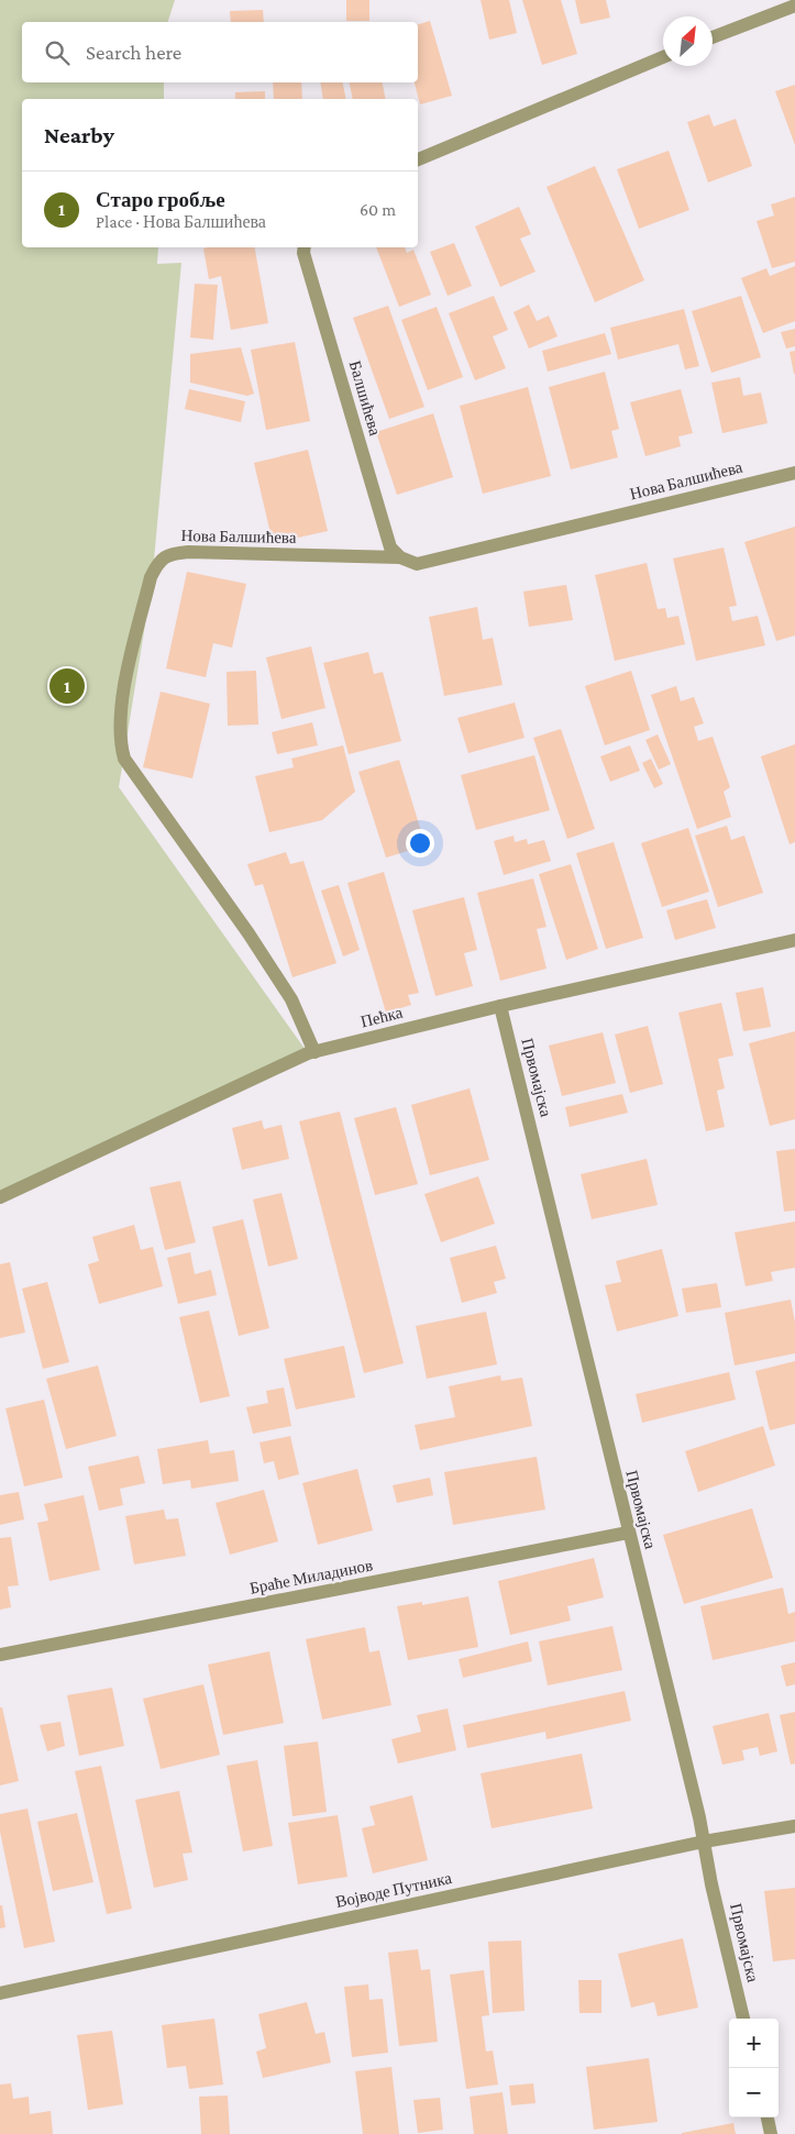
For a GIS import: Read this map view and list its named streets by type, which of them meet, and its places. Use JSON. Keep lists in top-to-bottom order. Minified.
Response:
{"streets":{"street":["Балшићева","Нова Балшићева","Пећка","Првомајска","Браће Миладинов","Војводе Путника"]},"crossings":[["Балшићева","Нова Балшићева"],["Нова Балшићева","Пећка"],["Пећка","Првомајска"],["Првомајска","Браће Миладинов"],["Првомајска","Војводе Путника"]],"north":"top right","page":{"search":"Search here","heading":"Nearby","list":[{"mark":"1","name":"Старо гробље","note":"Place · Нова Балшићева","value":"60 m"}],"pins":"1","map_buttons":["+","−"]}}
